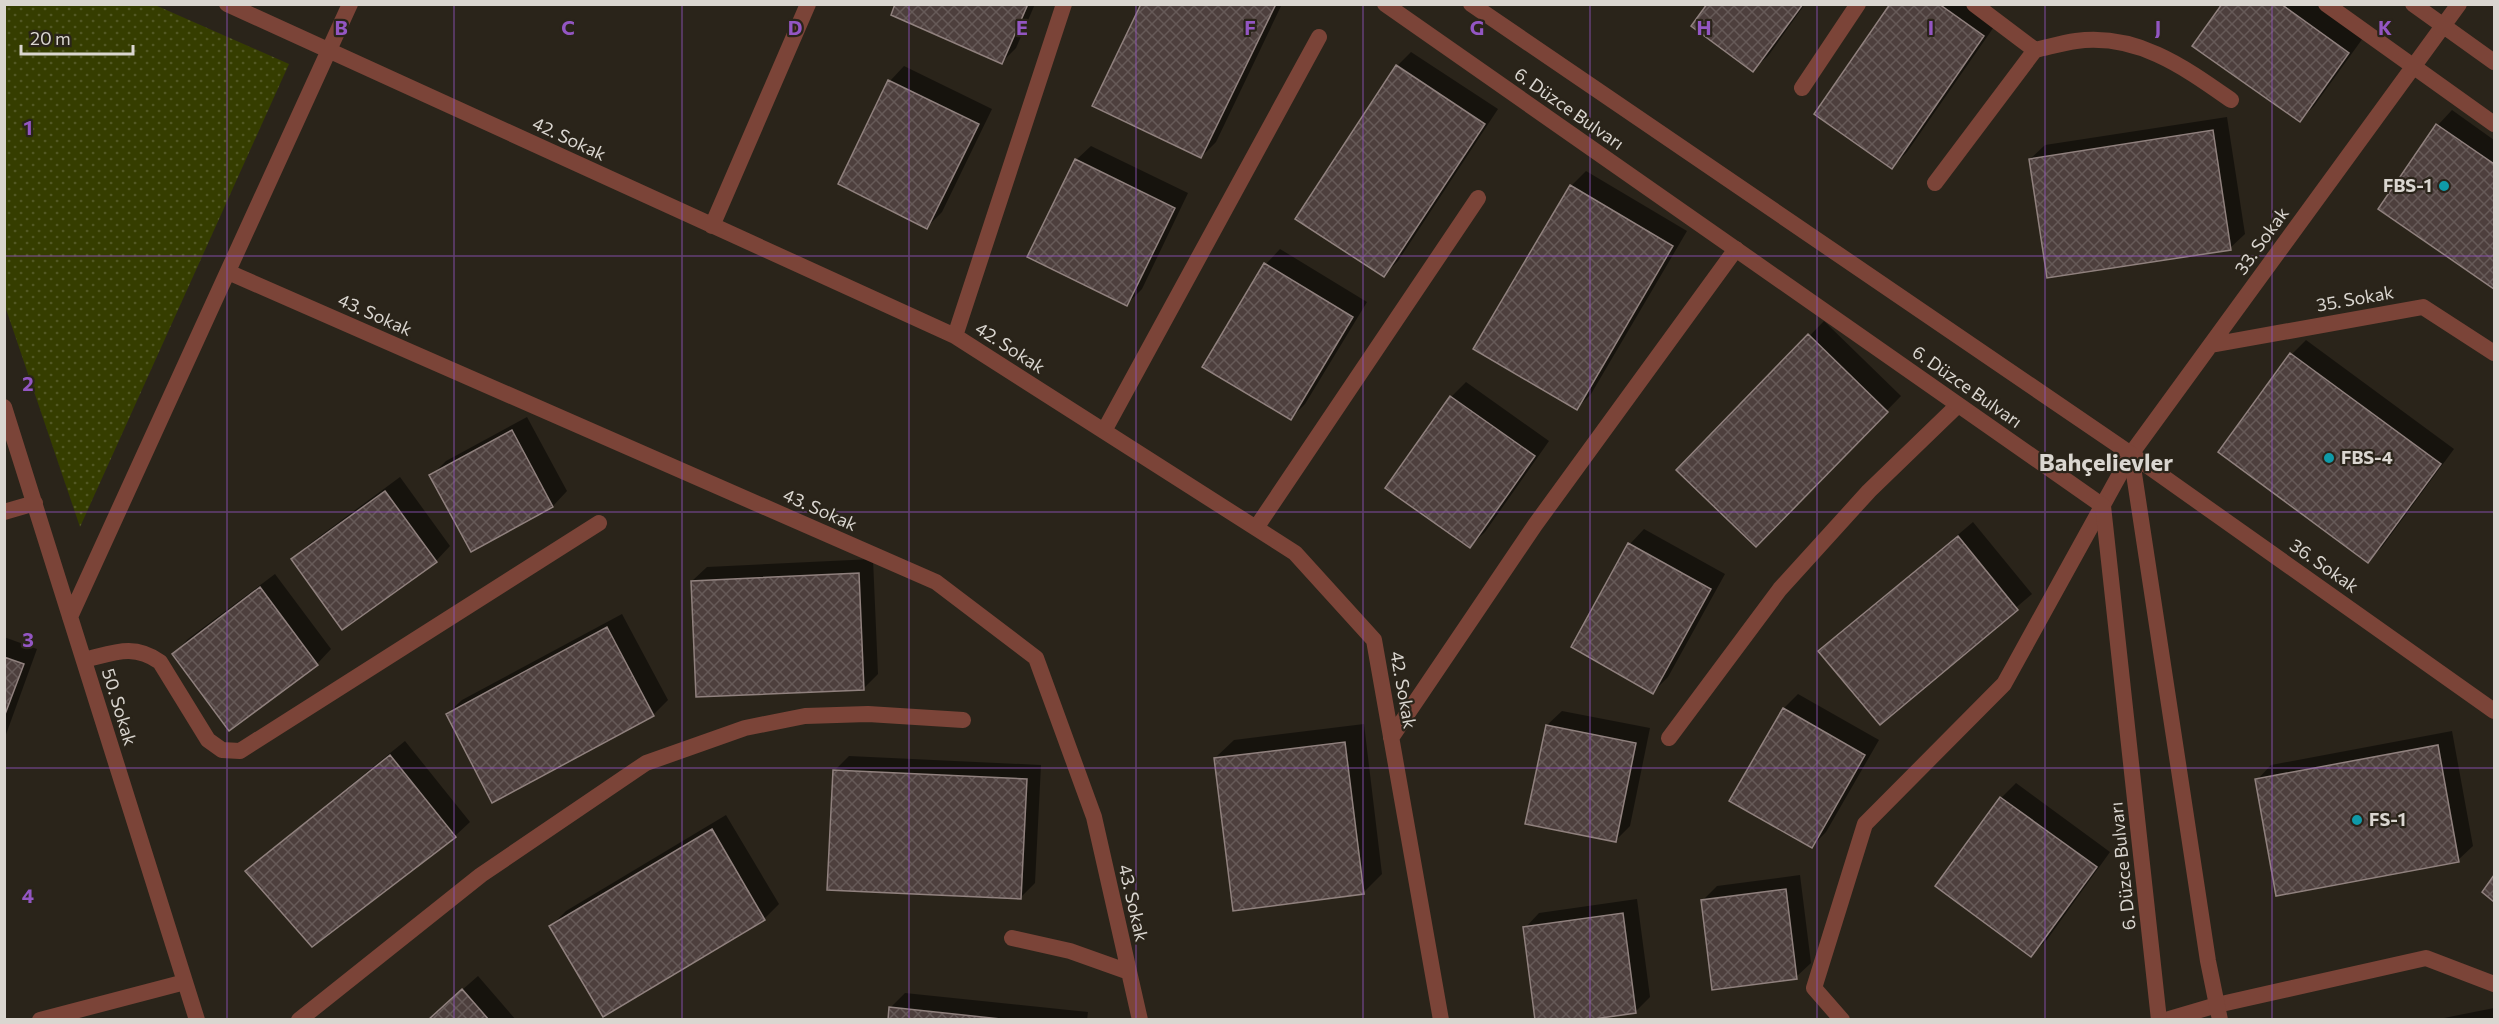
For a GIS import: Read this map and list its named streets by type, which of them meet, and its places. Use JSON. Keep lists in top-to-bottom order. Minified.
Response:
{"streets":{"street":["6. Düzce Bulvarı","42. Sokak","33. Sokak","35. Sokak","43. Sokak","36. Sokak","50. Sokak"]},"crossings":[["6. Düzce Bulvarı","33. Sokak"],["6. Düzce Bulvarı","36. Sokak"],["33. Sokak","35. Sokak"],["33. Sokak","36. Sokak"]],"districts":["Bahçelievler"],"places":["FBS-1","FBS-4","FS-1"],"scale_bar":"20 m","grid":{"columns":["B","C","D","E","F","G","H","I","J","K"],"rows":["1","2","3","4"]}}
